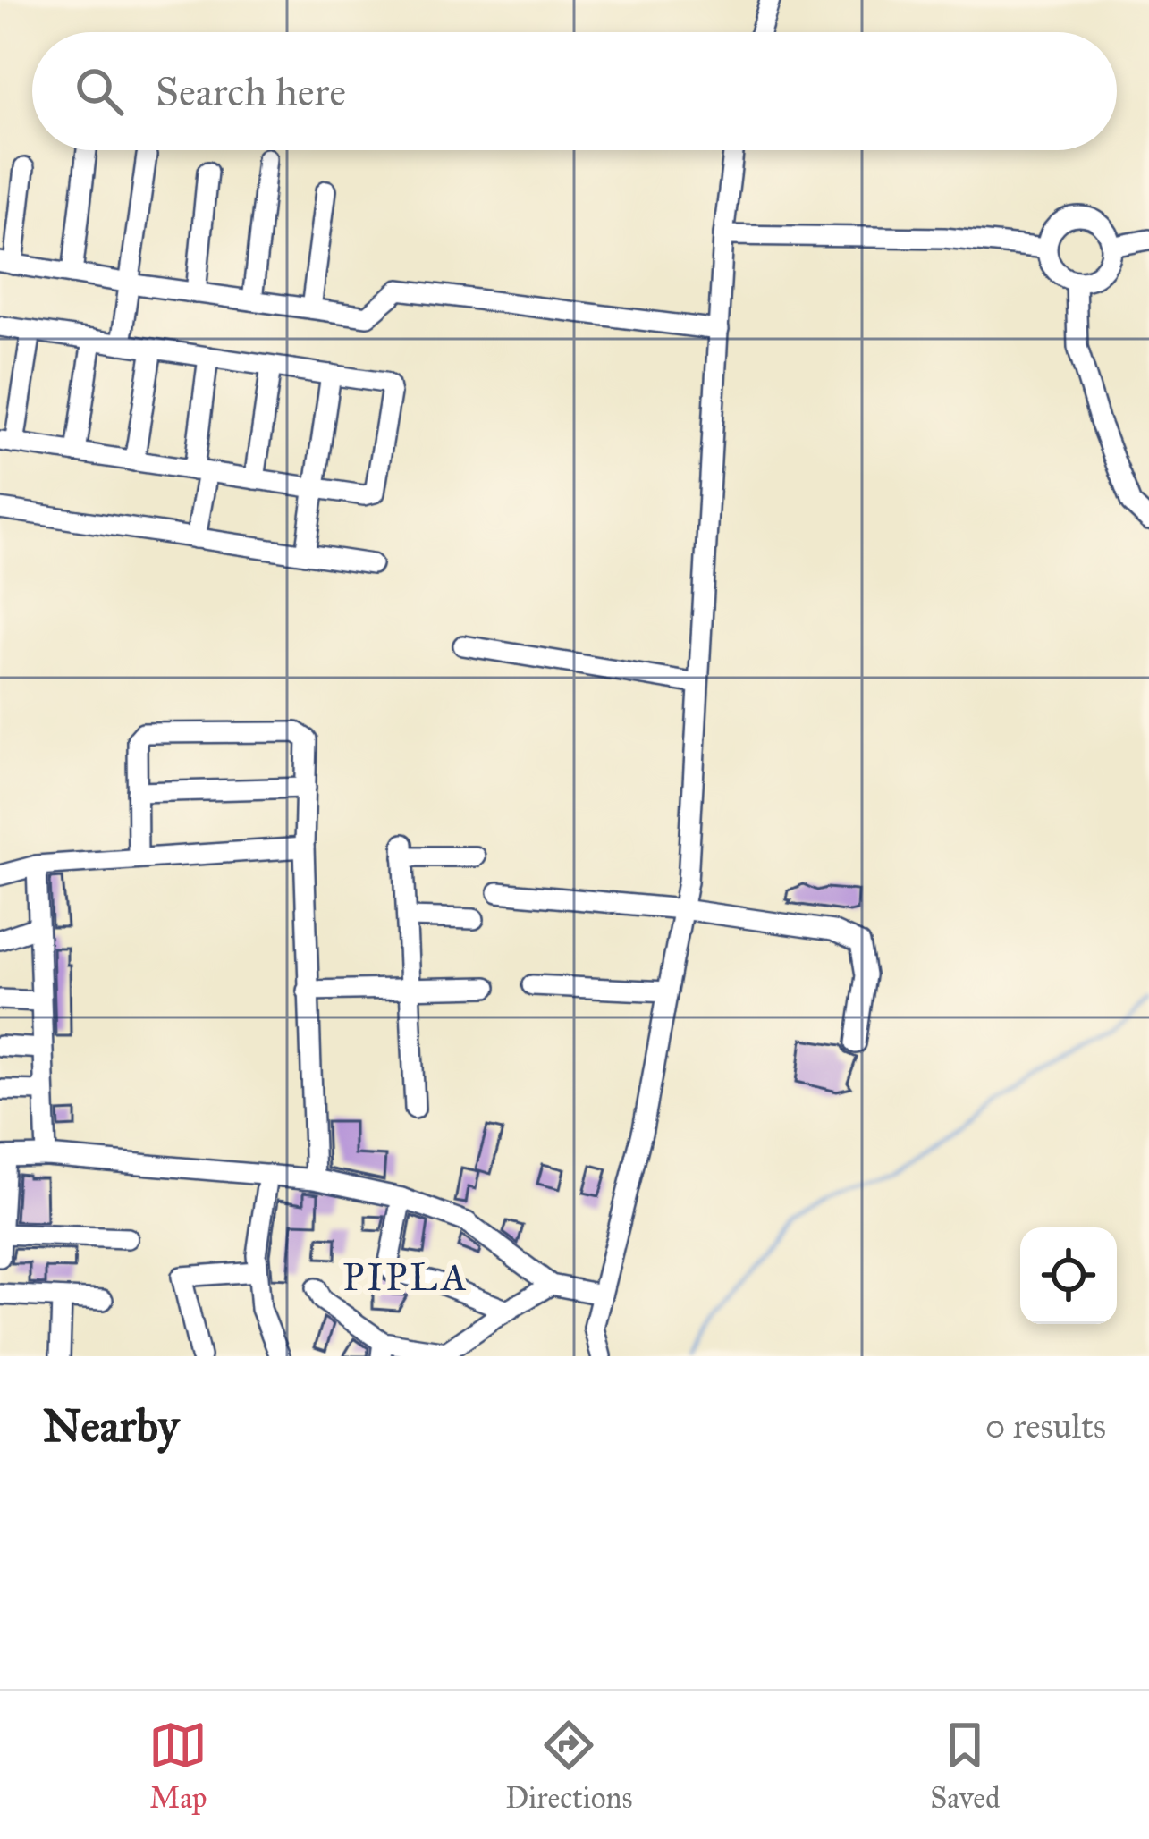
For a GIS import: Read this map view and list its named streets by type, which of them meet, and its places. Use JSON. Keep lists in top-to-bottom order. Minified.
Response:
{"districts":["PIPLA"],"page":{"search":"Search here","heading":["Nearby","0 results"],"nav":["Map","Directions","Saved"]}}
